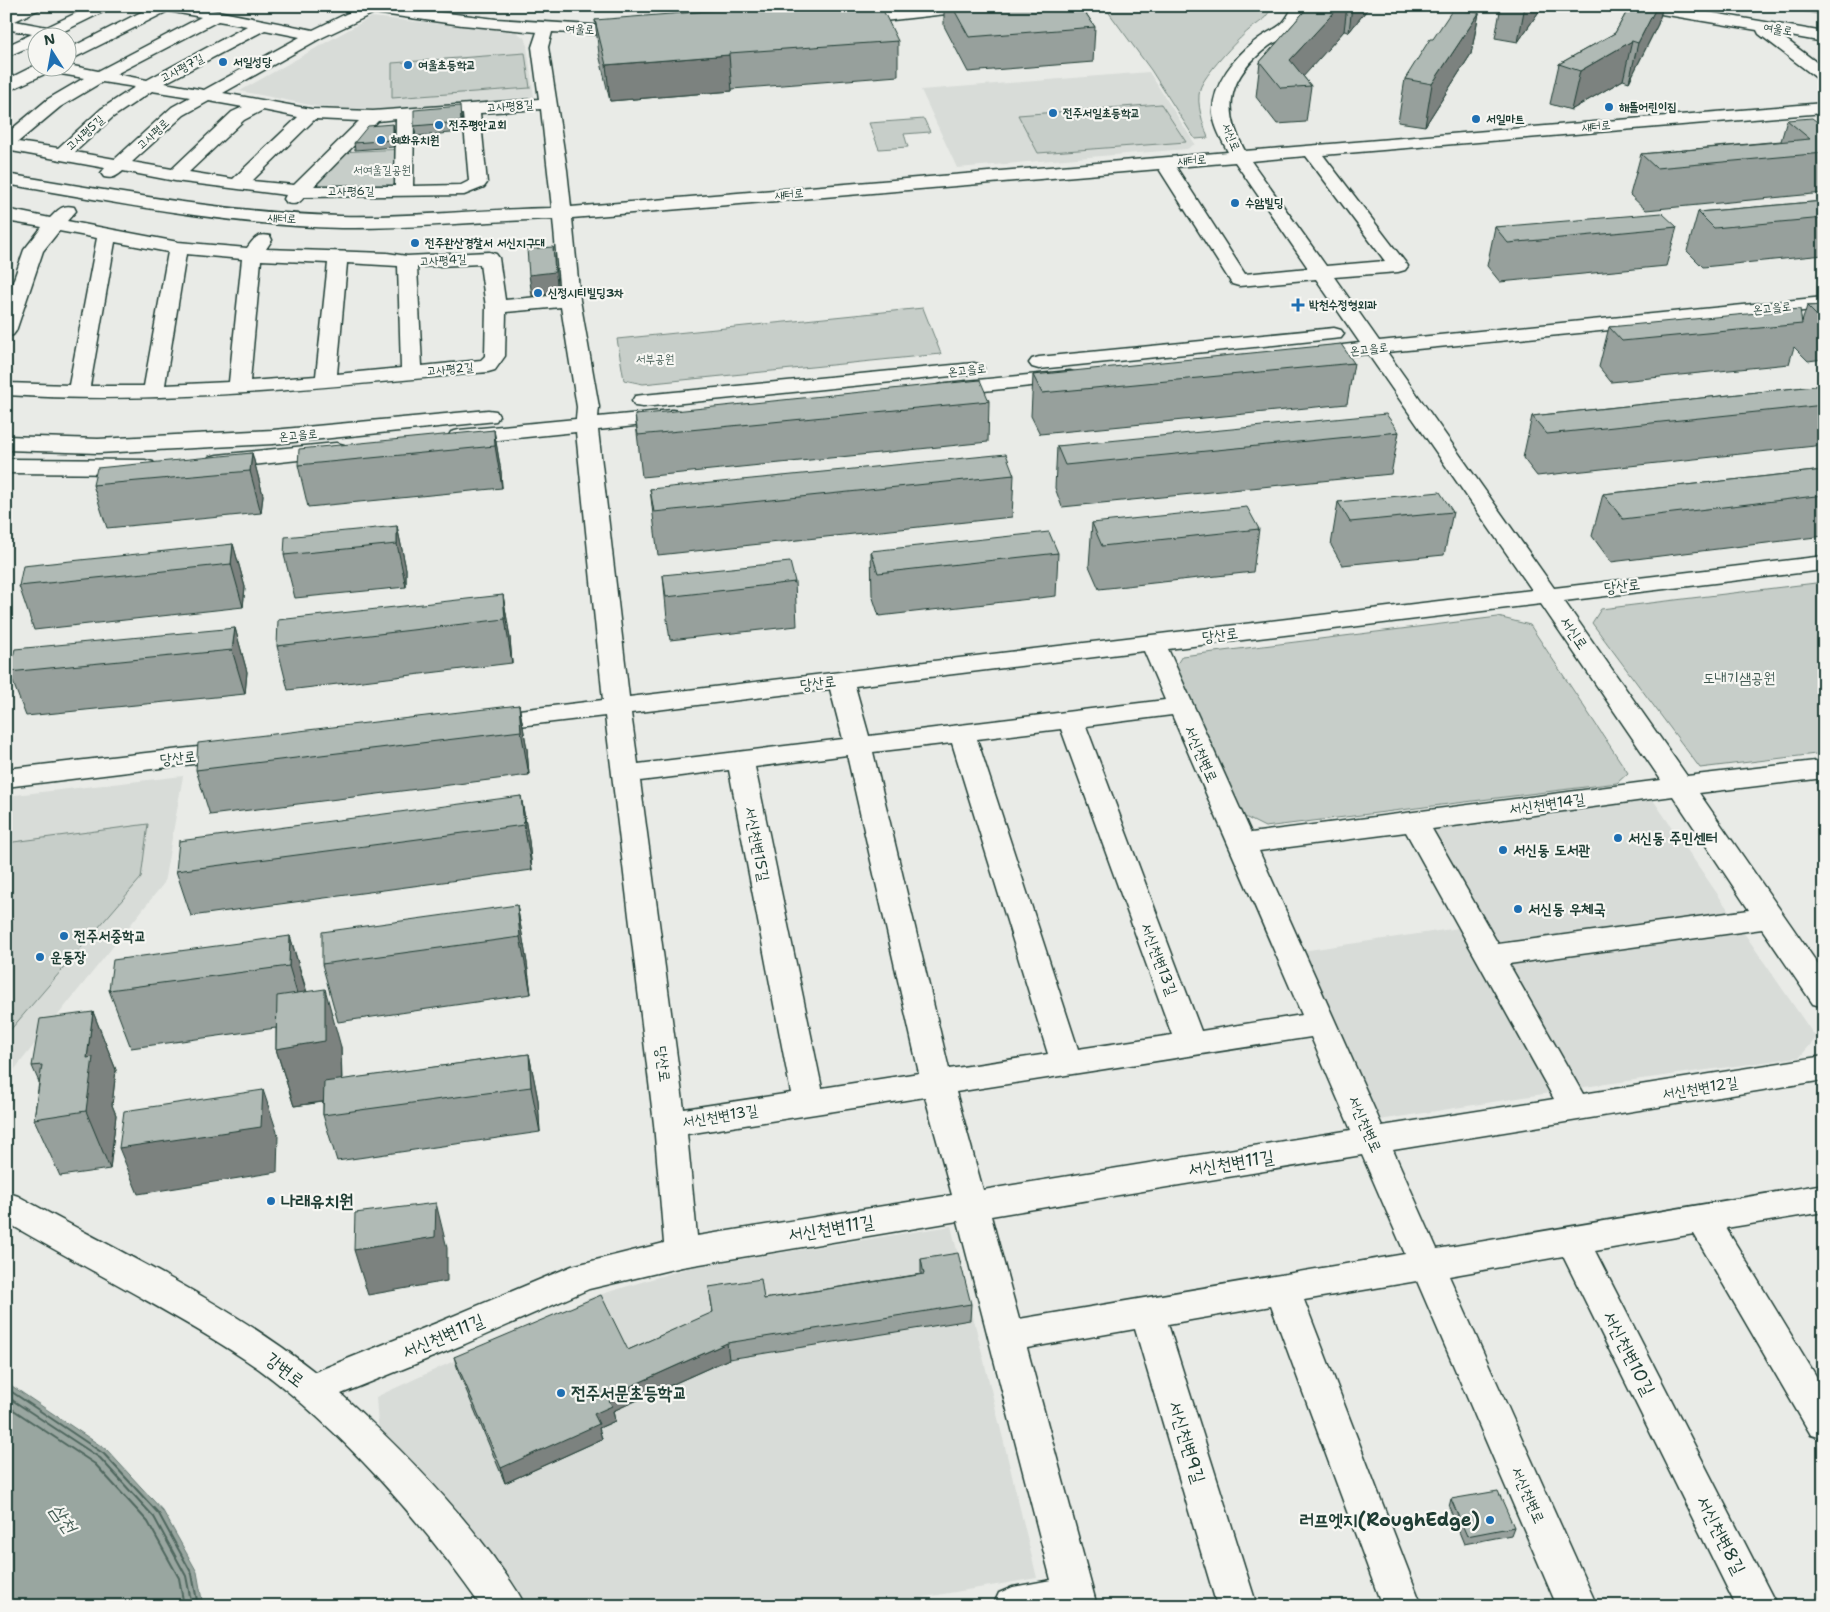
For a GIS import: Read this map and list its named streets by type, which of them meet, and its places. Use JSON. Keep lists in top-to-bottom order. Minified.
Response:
{"streets":{"street":["여울로","고사평7길","고사평8길","새터로","고사평5길","고사평로","서신로","고사평6길","고사평4길","온고을로","고사평2길","당산로","서신천변로","서신천변14길","서신천변15길","서신천변13길","서신천변12길","서신천변11길","서신천변10길","강변로","서신천변9길","서신천변8길"]},"crossings":[["여울로","고사평8길"],["여울로","고사평로"],["고사평7길","고사평8길"],["고사평7길","고사평5길"],["고사평7길","고사평로"],["고사평8길","고사평로"],["고사평8길","고사평6길"],["새터로","고사평로"],["새터로","서신로"],["고사평5길","고사평로"],["고사평5길","고사평6길"],["고사평로","고사평6길"],["고사평로","고사평4길"],["서신로","온고을로"],["서신로","당산로"],["서신로","서신천변14길"],["고사평4길","고사평2길"],["당산로","서신천변로"],["당산로","서신천변13길"],["서신천변로","서신천변14길"],["서신천변로","서신천변13길"],["서신천변로","서신천변12길"],["서신천변로","서신천변11길"],["서신천변15길","서신천변13길"],["서신천변13길","서신천변11길"],["서신천변12길","서신천변11길"],["서신천변11길","강변로"],["서신천변10길","서신천변8길"]],"water":["삼천"],"parks":["서여울길공원","서부공원","도내기샘공원"],"places":{"other":["서일성당","여울초등학교","해뜰어린이집","전주서일초등학교","서일마트","전주평안교회","혜화유치원","수암빌딩","전주완산경찰서 서신지구대","신정시티빌딩3차","서신동 주민센터","서신동 도서관","서신동 우체국","전주서중학교","운동장","나래유치원","전주서문초등학교","러프엣지(RoughEdge)"],"health":["박천수정형외과"]},"north":"top"}
